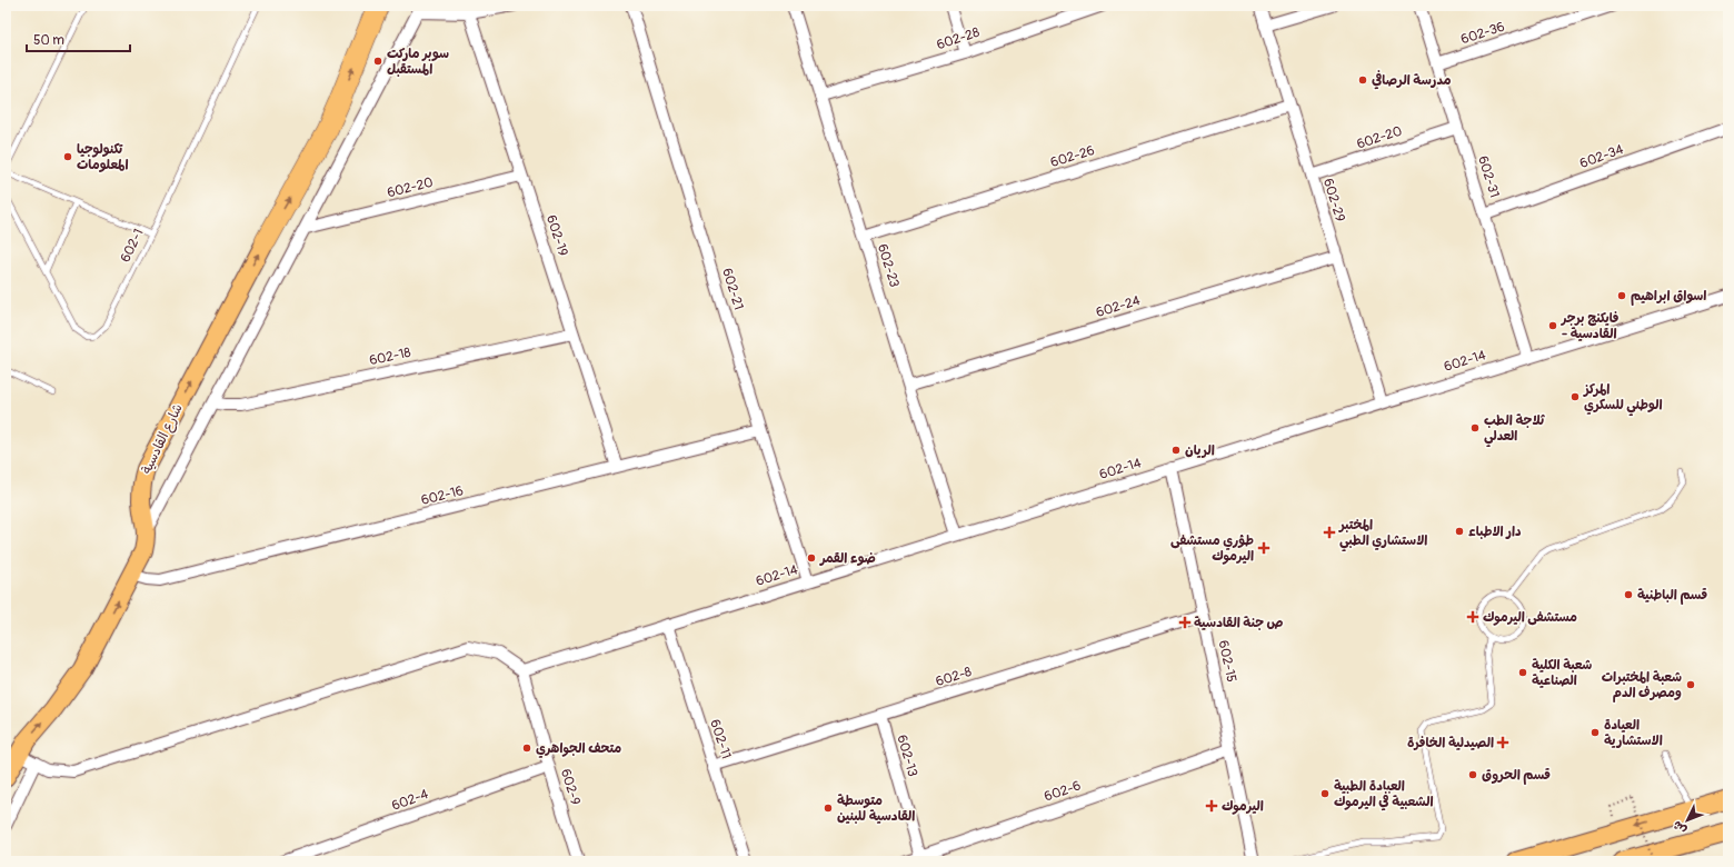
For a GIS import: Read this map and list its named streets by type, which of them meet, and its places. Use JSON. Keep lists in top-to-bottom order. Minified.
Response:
{"streets":{"main road":["شارع القادسية"],"street":["602-36","602-28","602-20","602-26","602-34","602-31","602-29","602-19","602-23","602-21","602-24","602-18","602-14","602-16","602-15","602-8","602-11","602-13","602-9","602-6","602-4"],"lane":["602-1"]},"crossings":[["602-36","602-31"],["602-28","602-23"],["602-20","602-31"],["602-20","602-29"],["602-20","602-19"],["602-26","602-29"],["602-26","602-23"],["602-34","602-31"],["602-31","602-14"],["602-29","602-24"],["602-29","602-14"],["602-19","602-18"],["602-19","602-16"],["602-23","602-24"],["602-23","602-14"],["602-21","602-14"],["602-21","602-16"],["602-14","602-15"],["602-14","602-11"],["602-14","602-9"],["شارع القادسية","602-16"],["602-15","602-8"],["602-15","602-6"],["602-8","602-11"],["602-8","602-13"],["602-13","602-6"],["602-9","602-4"]],"one_way":["شارع القادسية"],"places":{"other":["سوبر ماركت المستقبل","مدرسة الرصافي","تكنولوجيا المعلومات","اسواق ابراهيم","فايكنج برجر - القادسية","المركز الوطني للسكري","ثلاجة الطب العدلي","الريان","دار الاطباء","ضوء القمر","قسم الباطنية","شعبة الكلية الصناعية","شعبة المختبرات ومصرف الدم","العيادة الاستشارية","متحف الجواهري","قسم الحروق","العيادة الطبية الشعبية في اليرموك","متوسطة القادسية للبنين"],"health":["المختبر الاستشاري الطبي","طؤري مستشفى اليرموك","مستشفى اليرموك","ص جنة القادسية","الصيدلية الخافرة","اليرموك"]},"scale_bar":"50 m","north":"bottom left"}
